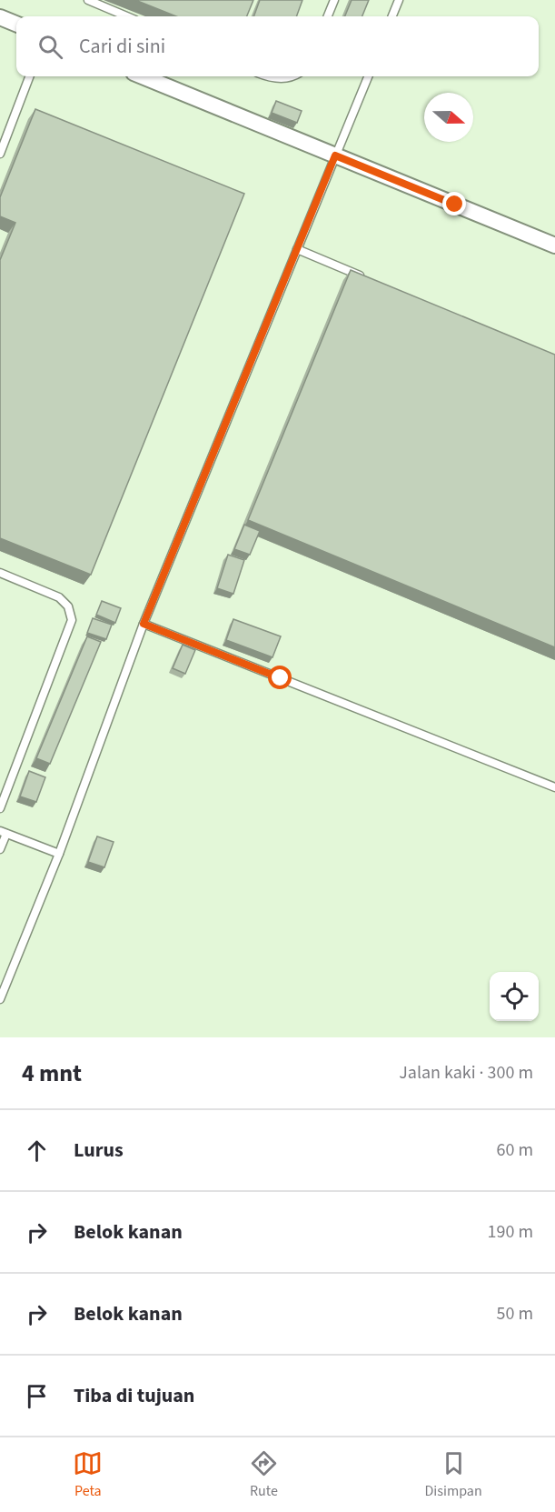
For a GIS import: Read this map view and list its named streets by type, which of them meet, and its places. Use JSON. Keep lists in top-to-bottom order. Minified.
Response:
{"north":"right","page":{"search":"Cari di sini","heading":["4 mnt","Jalan kaki · 300 m"],"list":[["Lurus","60 m"],["Belok kanan","190 m"],["Belok kanan","50 m"],"Tiba di tujuan"],"nav":["Peta","Rute","Disimpan"]}}
